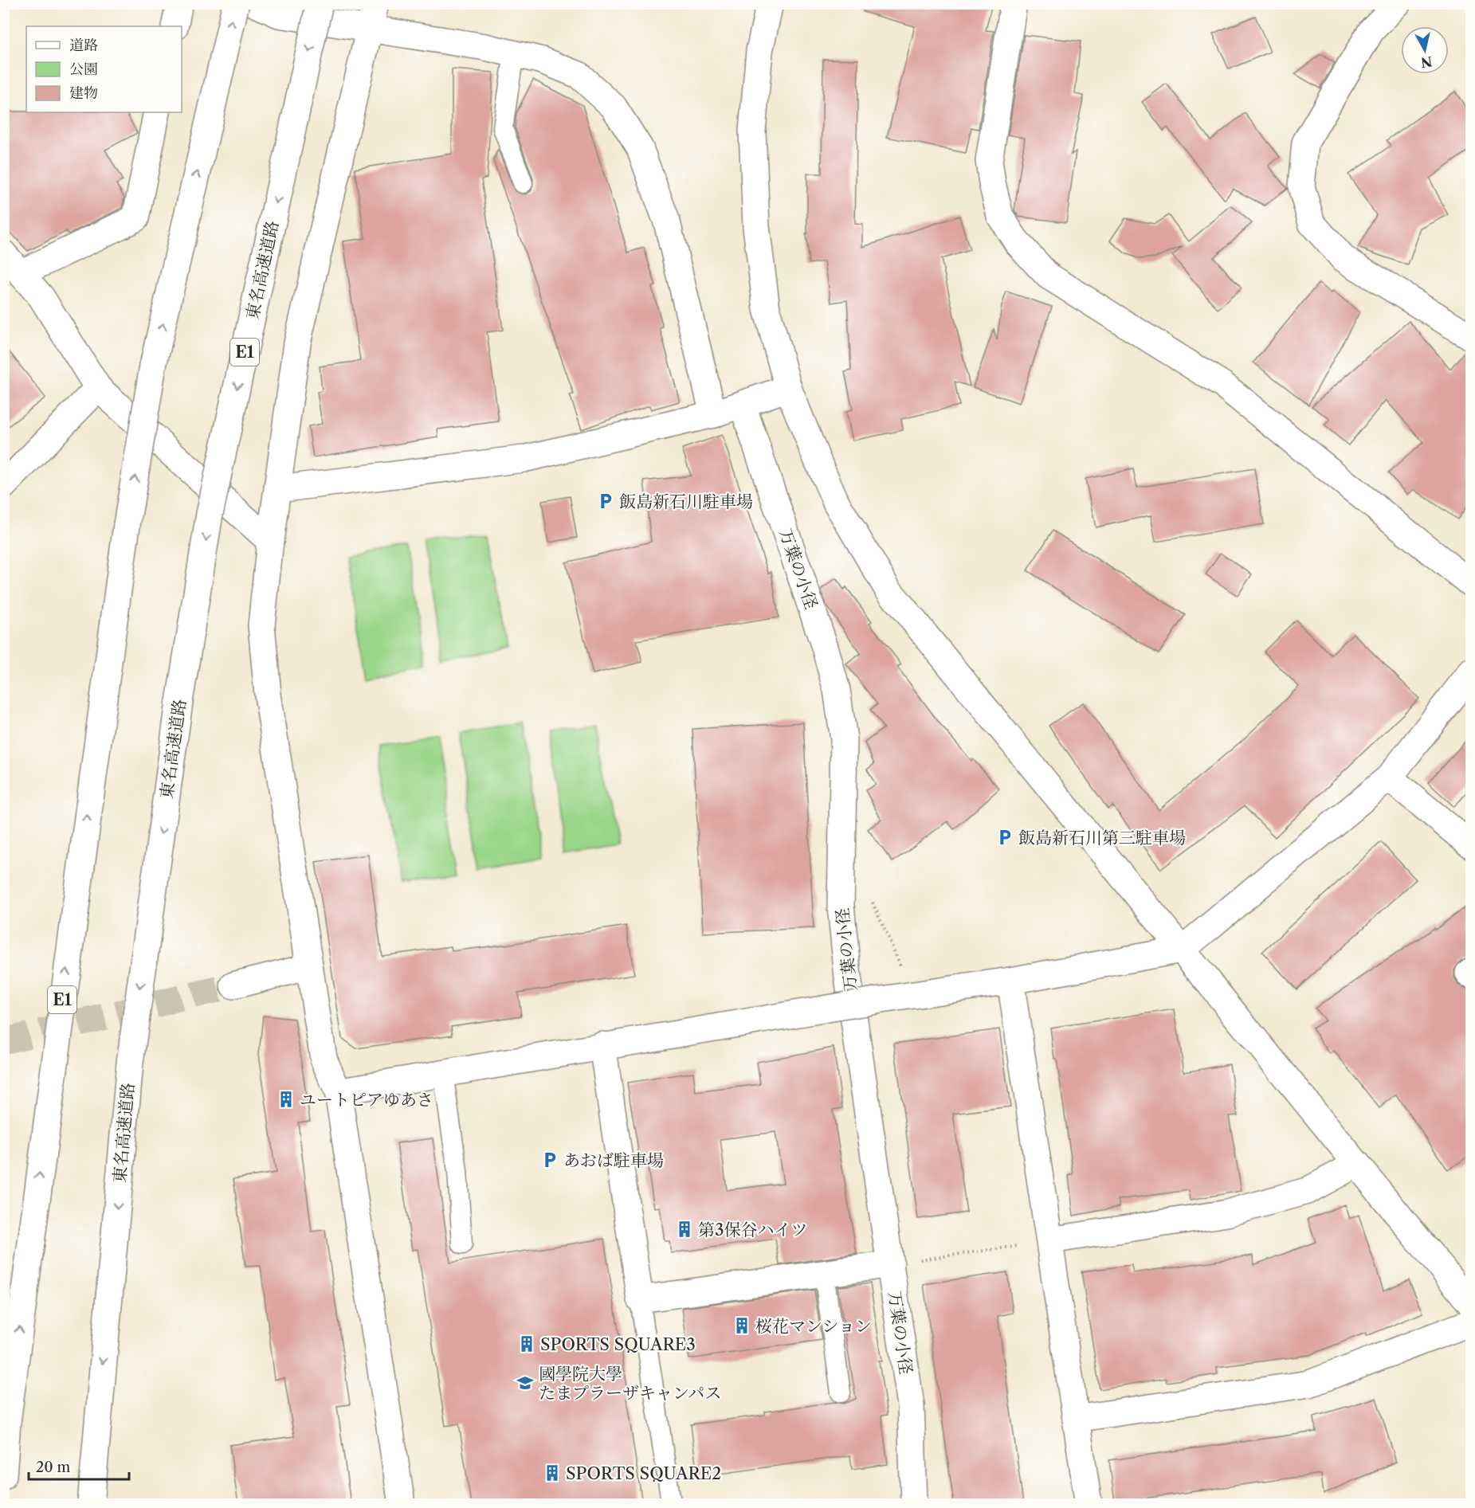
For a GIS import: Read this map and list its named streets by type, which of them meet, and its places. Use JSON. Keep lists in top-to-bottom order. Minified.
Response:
{"streets":{"main road":["東名高速道路","E1","万葉の小径"]},"places":{"parking":["飯島新石川駐車場","飯島新石川第三駐車場","あおば駐車場"],"building":["ユートピアゆあさ","第3保谷ハイツ","桜花マンション","SPORTS SQUARE3","SPORTS SQUARE2"],"school or university":["國學院大學 たまプラーザキャンパス"]},"legend":["道路","公園","建物"],"scale_bar":"20 m","north":"bottom"}
